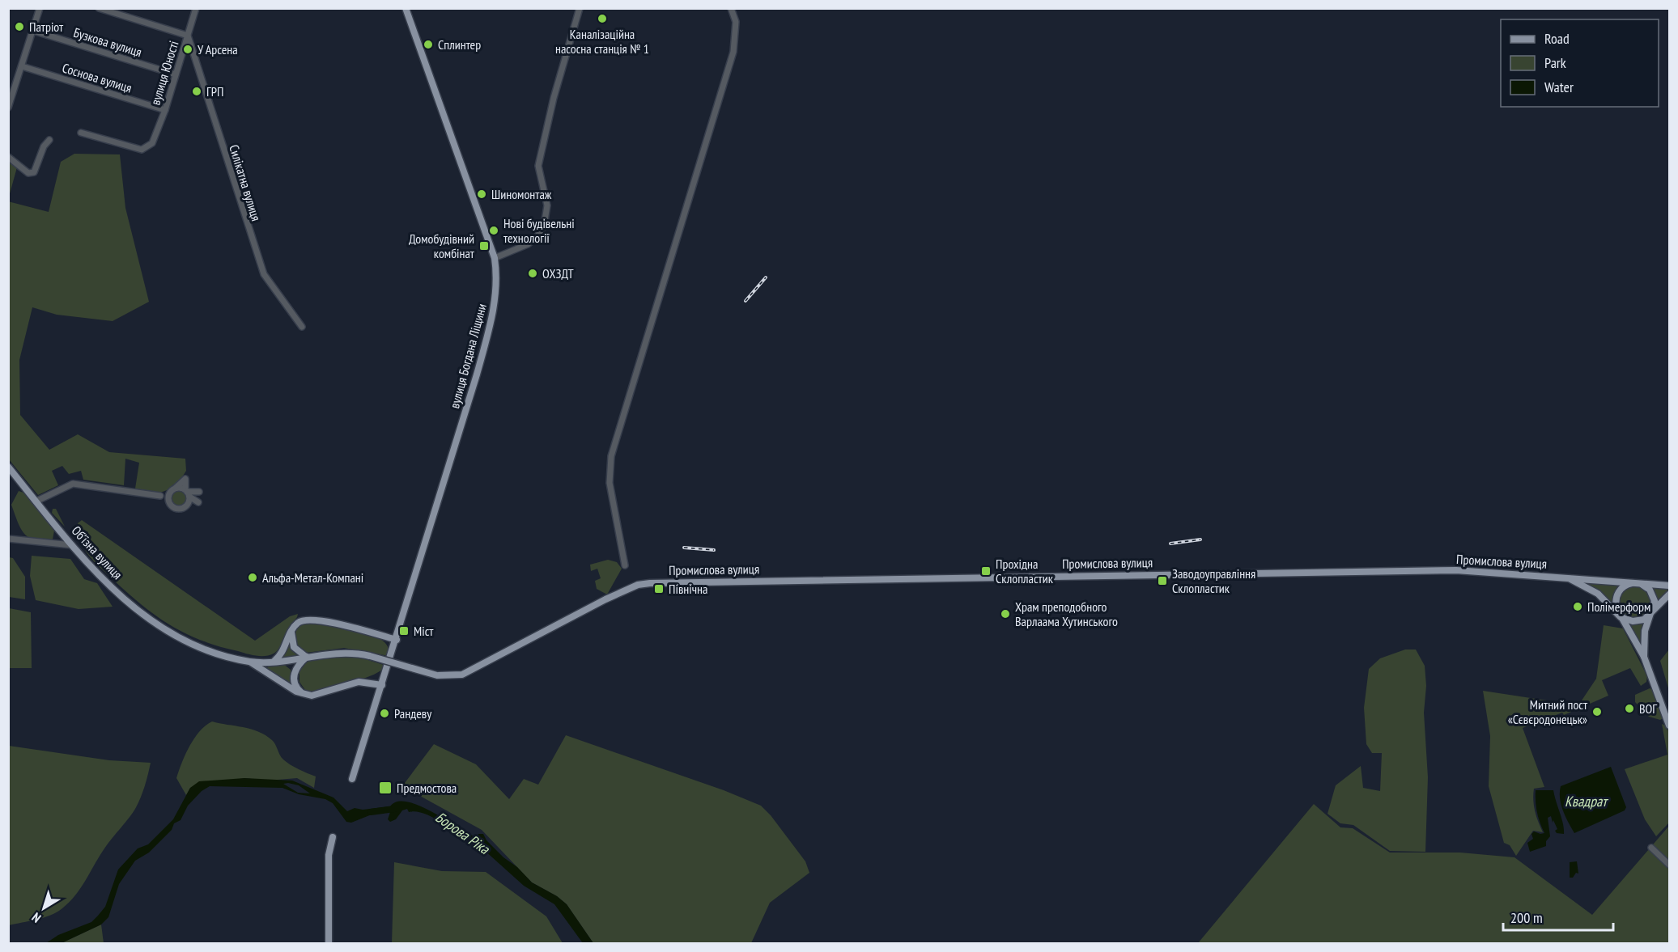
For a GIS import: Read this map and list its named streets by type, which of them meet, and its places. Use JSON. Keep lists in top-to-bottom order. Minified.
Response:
{"streets":{"main road":["вулиця Богдана Ліщини","Об’їзна вулиця","Промислова вулиця"],"street":["Бузкова вулиця","вулиця Юності","Соснова вулиця","Силікатна вулиця"]},"crossings":[["Бузкова вулиця","вулиця Юності"],["вулиця Юності","Соснова вулиця"],["вулиця Юності","Силікатна вулиця"],["Об’їзна вулиця","Промислова вулиця"]],"water":["Квадрат","Борова Ріка"],"places":{"other":["Каналізаційна насосна станція № 1","Патріот","Сплинтер","У Арсена","ГРП","Шиномонтаж","Нові будівельні технології","ОХЗДТ","Альфа-Метал-Компані","Полімерформ","Храм преподобного Варлаама Хутинського","ВОГ","Митний пост «Сєвєродонецьк»","Рандеву"],"transit":["Домобудівний комбінат","Прохідна Склопластик","Заводоуправління Склопластик","Північна","Міст","Предмостова"]},"legend":["Road","Park","Water"],"scale_bar":"200 m","north":"bottom left"}
